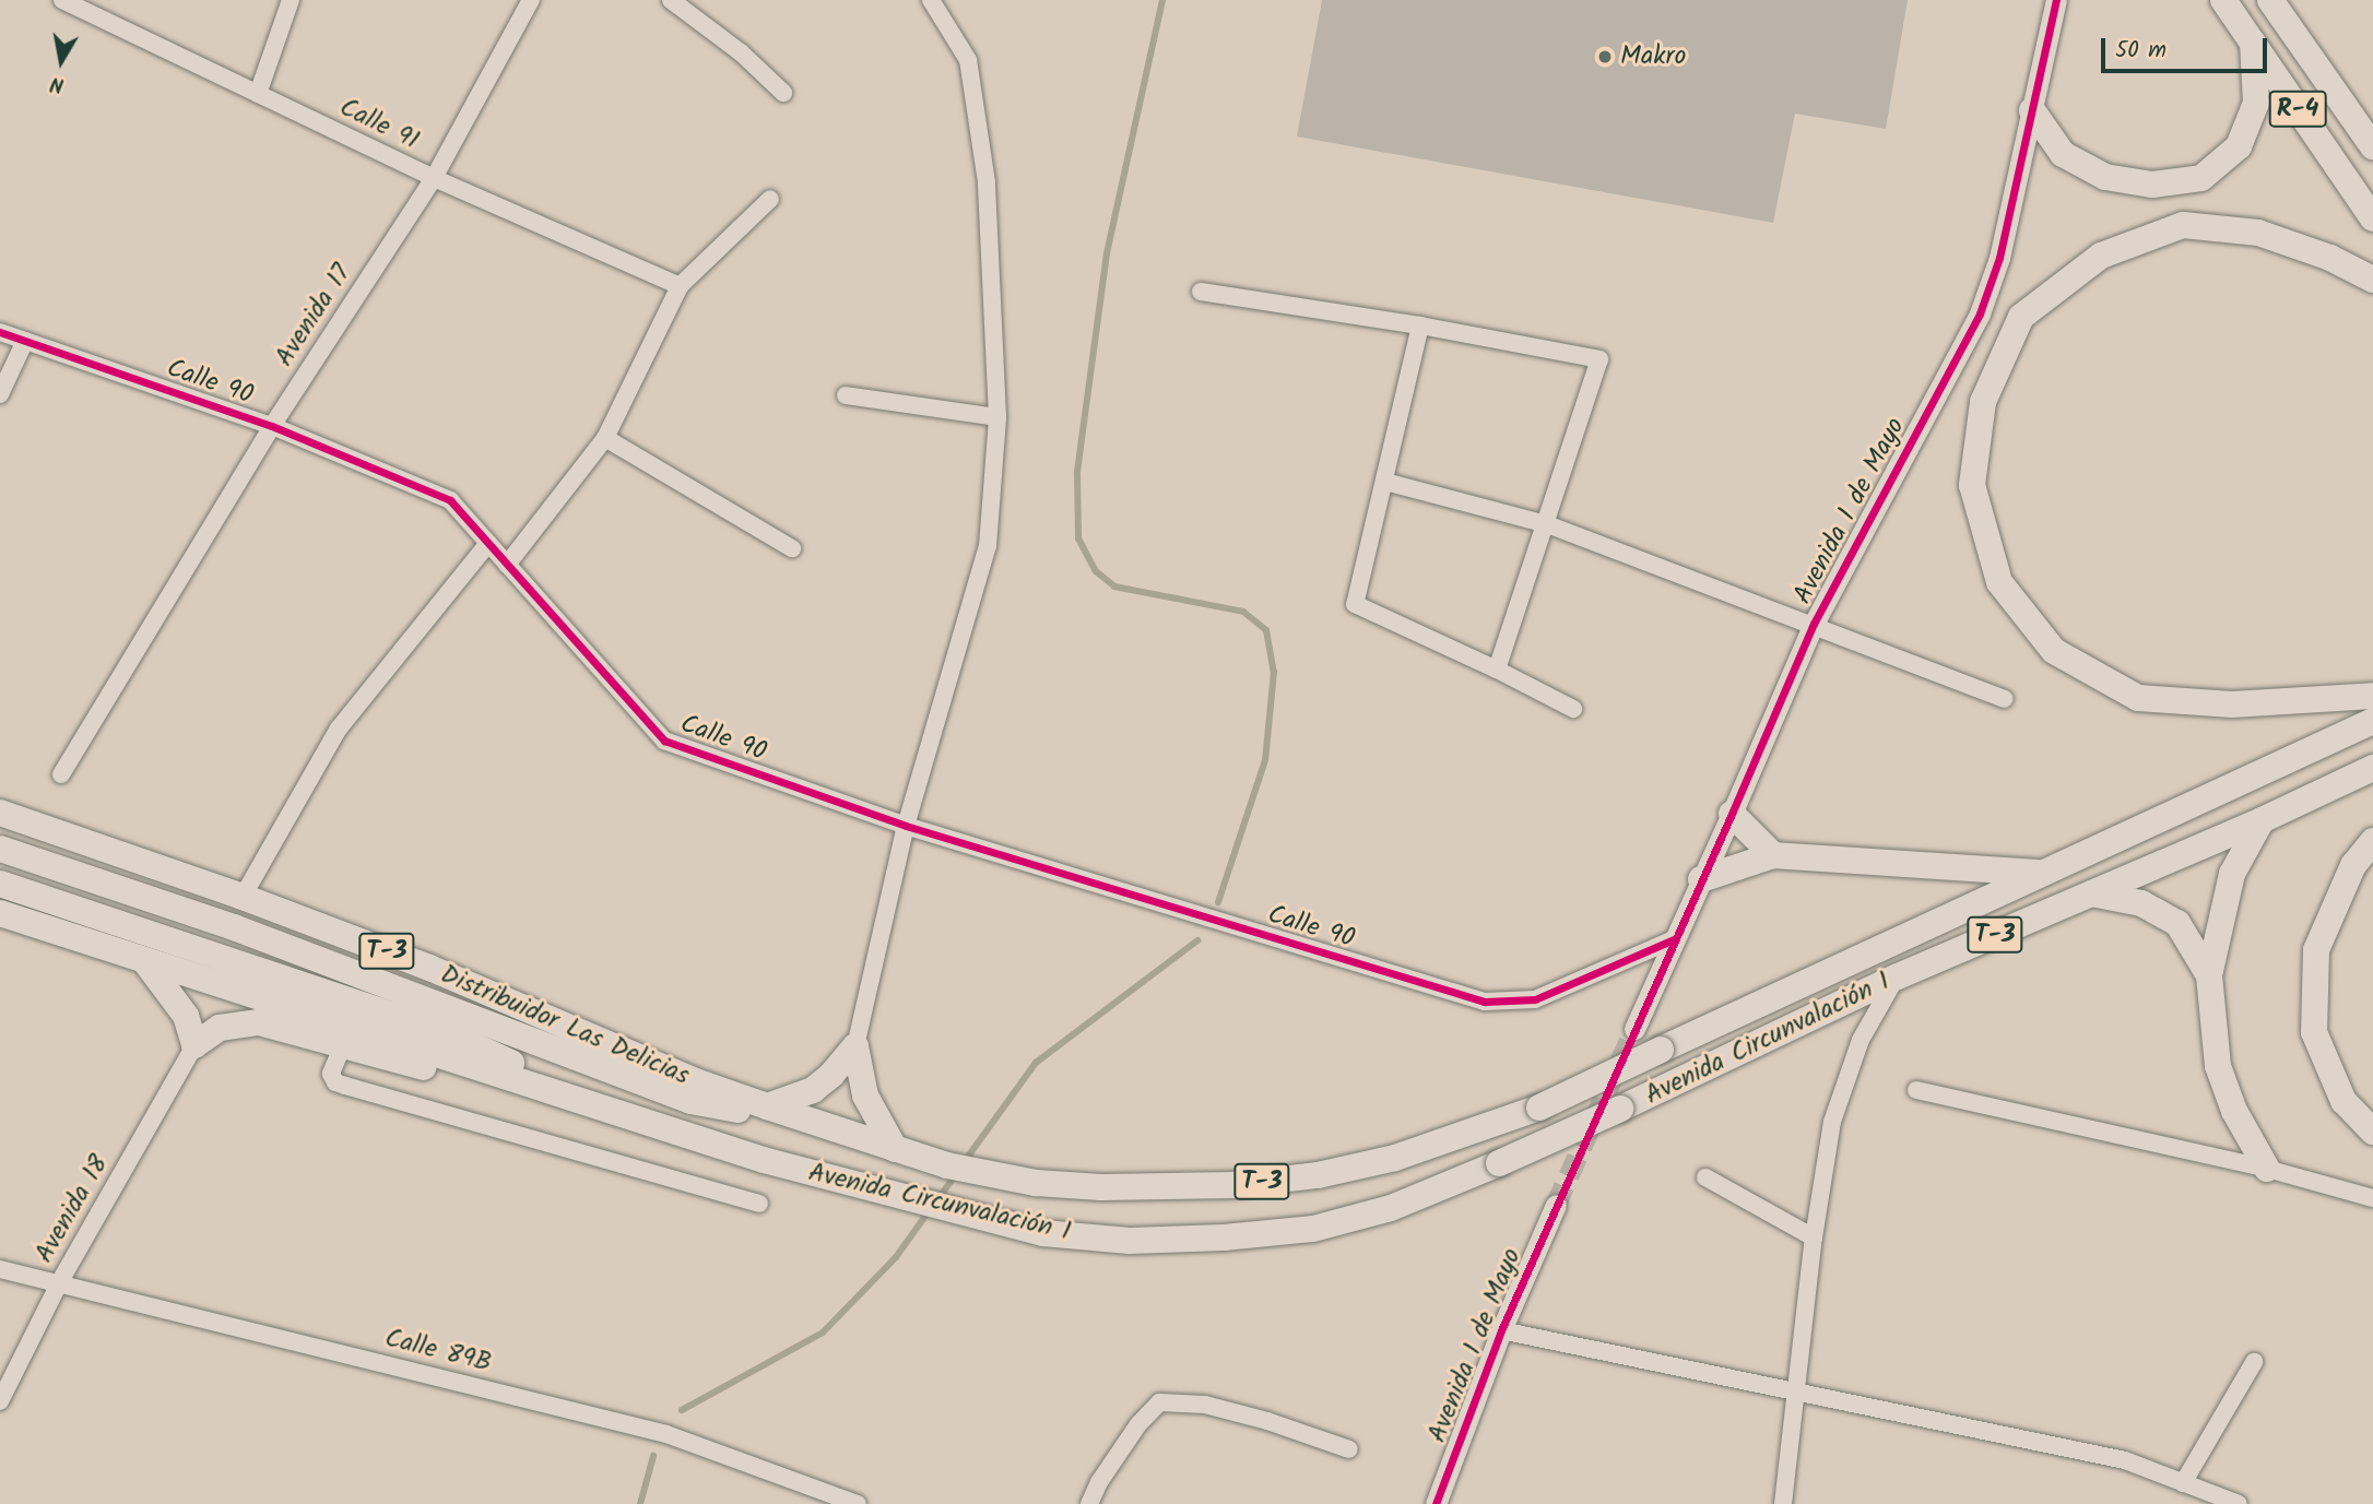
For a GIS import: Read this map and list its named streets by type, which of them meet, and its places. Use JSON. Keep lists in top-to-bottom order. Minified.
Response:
{"streets":{"main road":["R-4","T-3","Distribuidor Las Delicias","Avenida Circunvalación 1"],"street":["Calle 91","Avenida 17","Calle 90","Avenida 1 de Mayo","Avenida 18","Calle 89B"]},"crossings":[["Calle 91","Avenida 17"],["Avenida 17","Calle 90"],["Calle 90","Avenida 1 de Mayo"],["T-3","Avenida Circunvalación 1"],["Distribuidor Las Delicias","Avenida Circunvalación 1"],["Avenida 18","Calle 89B"]],"places":["Makro"],"scale_bar":"50 m","north":"bottom"}
